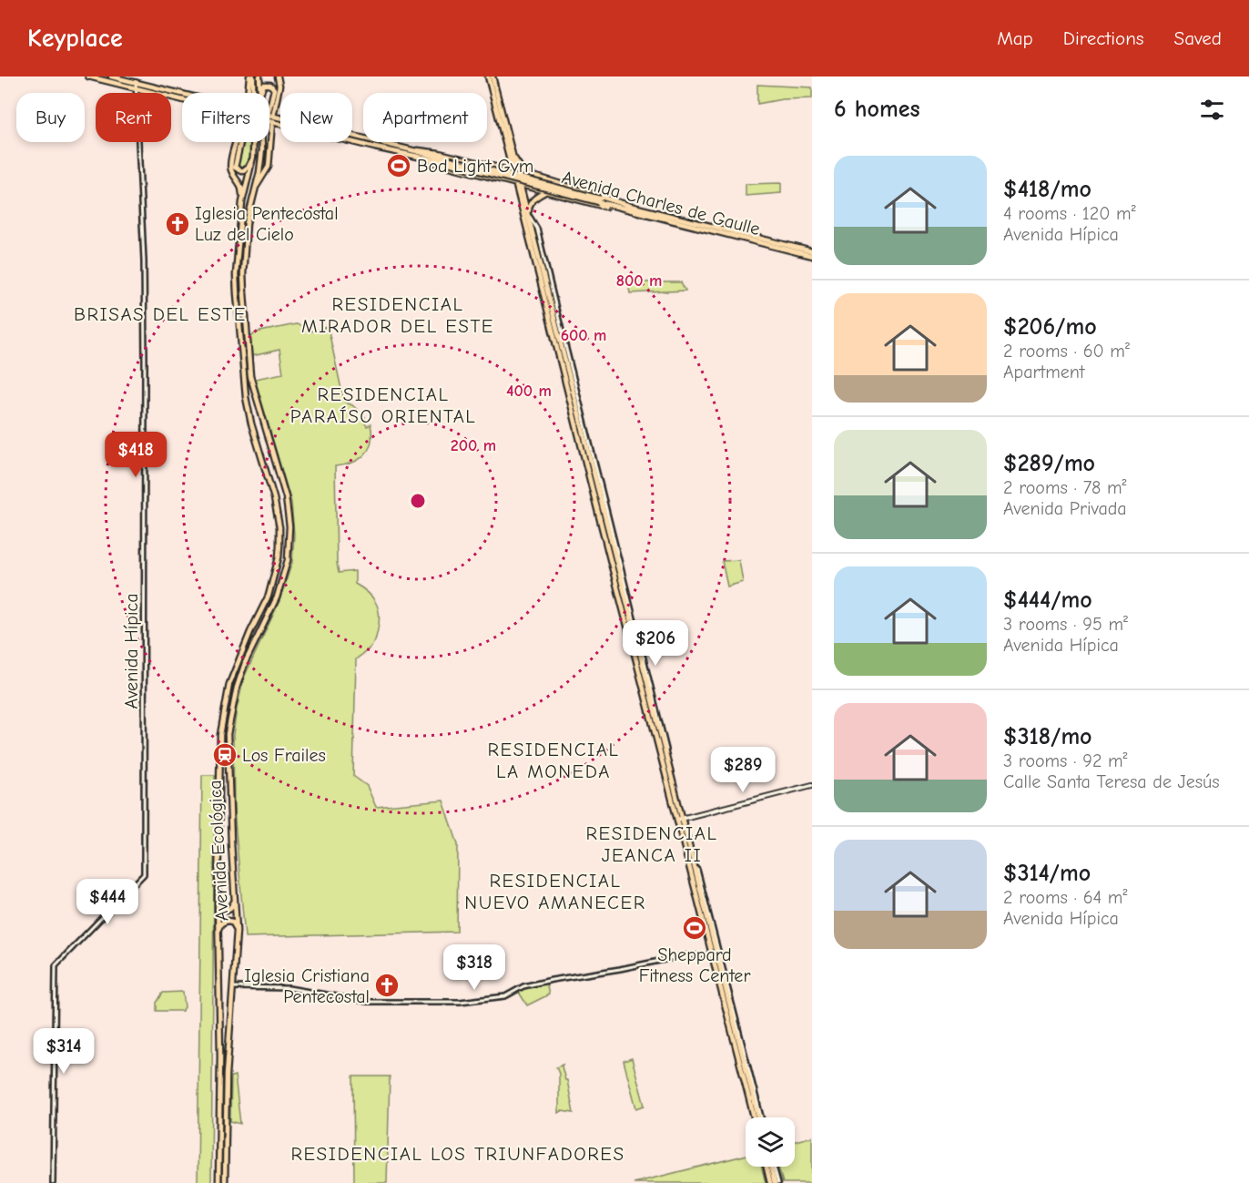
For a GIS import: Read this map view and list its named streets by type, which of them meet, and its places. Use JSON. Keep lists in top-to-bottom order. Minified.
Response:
{"streets":{"main road":["Avenida Charles de Gaulle","Avenida Ecológica"],"street":["Avenida Hípica"]},"crossings":[["Avenida Charles de Gaulle","Avenida Hípica"]],"districts":["RESIDENCIAL MIRADOR DEL ESTE","BRISAS DEL ESTE","RESIDENCIAL PARAÍSO ORIENTAL","RESIDENCIAL LA MONEDA","RESIDENCIAL JEANCA II","RESIDENCIAL NUEVO AMANECER","RESIDENCIAL LOS TRIUNFADORES"],"places":{"sports":["Bod Light Gym","Sheppard Fitness Center"],"church":["Iglesia Pentecostal Luz del Cielo","Iglesia Cristiana Pentecostal"],"station":["Los Frailes"]},"page":{"header":"Keyplace","nav":["Map","Directions","Saved"],"heading":"6 homes","chip":["Buy","Rent","Filters","New","Apartment"],"list":[{"name":"$418/mo","note":"4 rooms · 120 m² · Avenida Hípica"},{"name":"$206/mo","note":"2 rooms · 60 m² · Apartment"},{"name":"$289/mo","note":"2 rooms · 78 m² · Avenida Privada"},{"name":"$444/mo","note":"3 rooms · 95 m² · Avenida Hípica"},{"name":"$318/mo","note":"3 rooms · 92 m² · Calle Santa Teresa de Jesús"},{"name":"$314/mo","note":"2 rooms · 64 m² · Avenida Hípica"}],"price":["$418","$206","$289","$444","$318","$314"]},"rings":["800 m","600 m","400 m","200 m"]}
